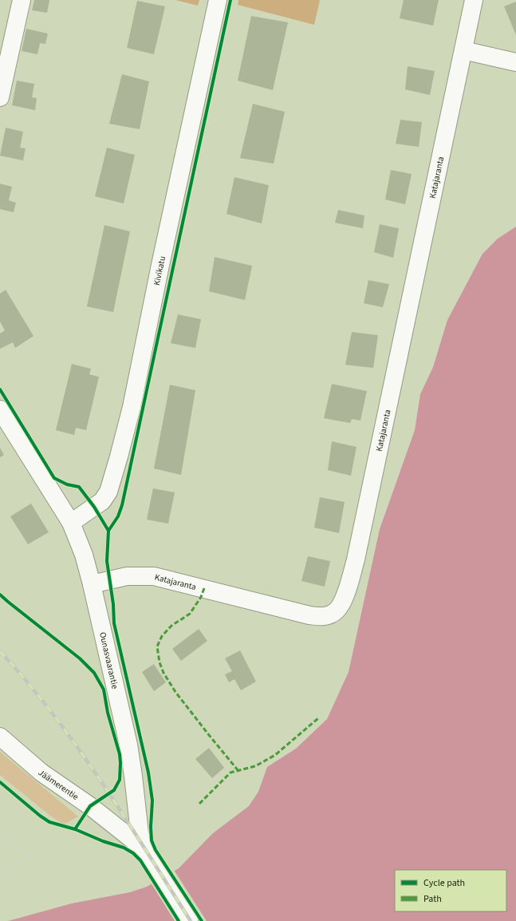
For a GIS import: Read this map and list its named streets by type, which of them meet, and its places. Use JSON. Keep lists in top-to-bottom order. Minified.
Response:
{"streets":{"street":["Katajaranta","Kivikatu","Ounasvaarantie","Jäämerentie"]},"crossings":[["Katajaranta","Ounasvaarantie"],["Kivikatu","Ounasvaarantie"],["Ounasvaarantie","Jäämerentie"]],"legend":["Cycle path","Path"]}
